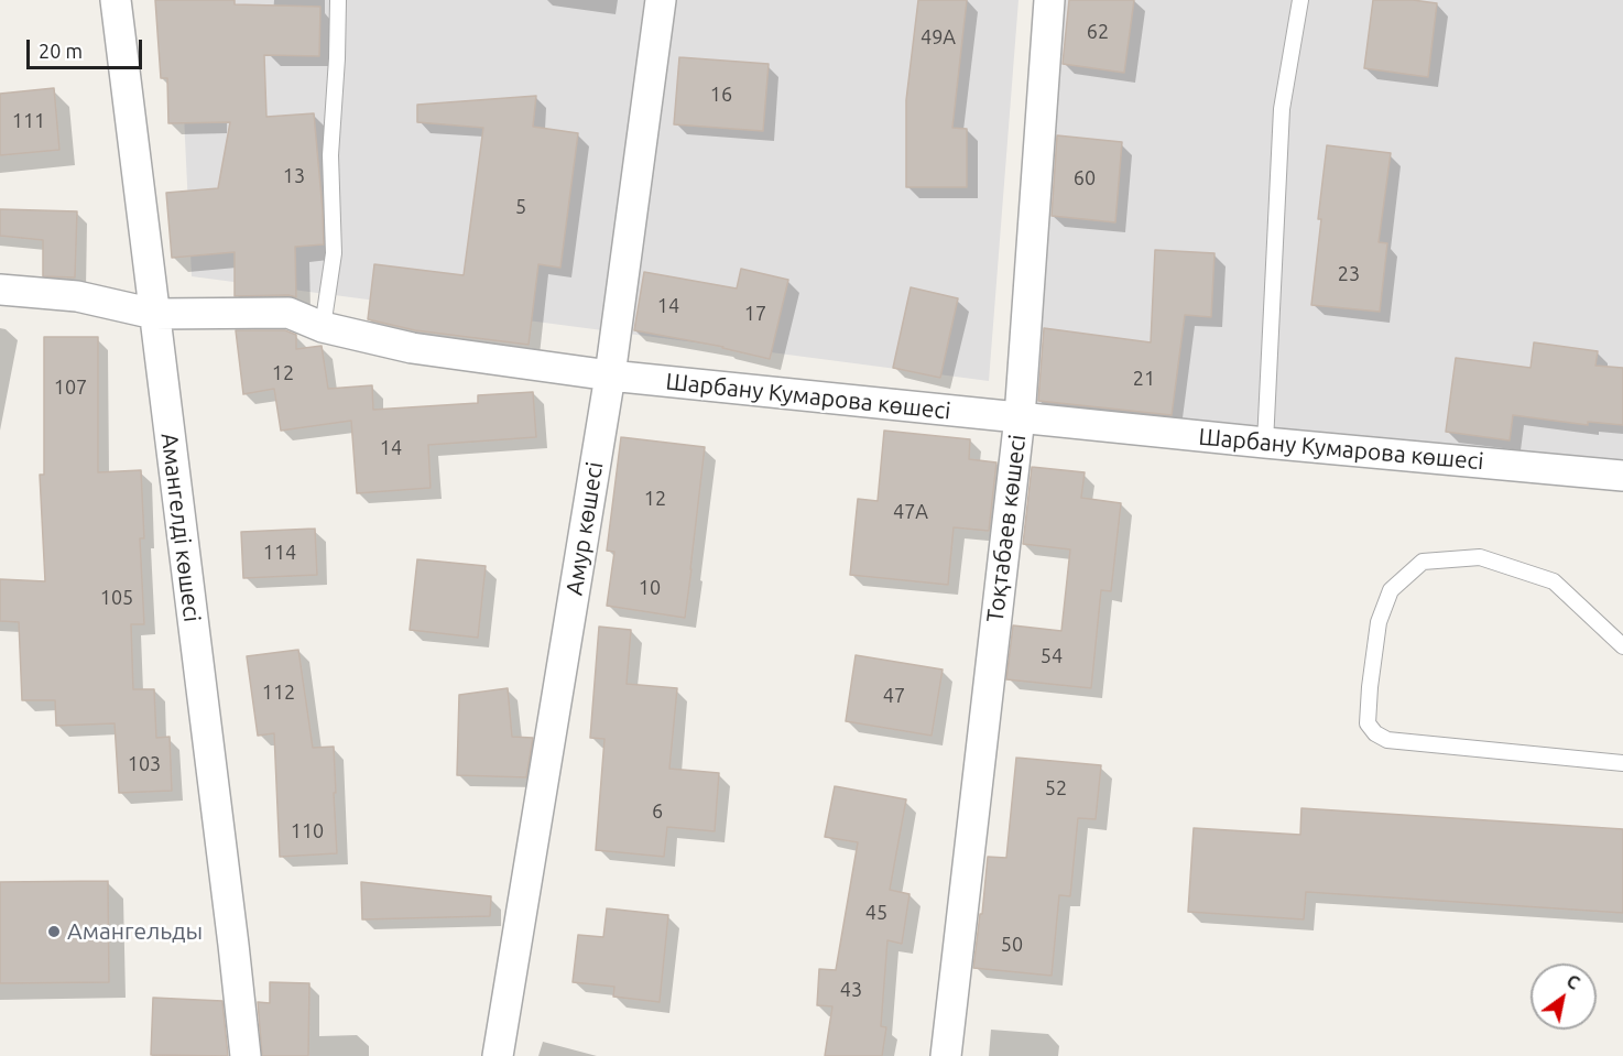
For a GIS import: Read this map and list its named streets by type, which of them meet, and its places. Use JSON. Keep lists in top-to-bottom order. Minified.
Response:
{"streets":{"street":["Шарбану Кумарова көшесі","Амангелді көшесі","Амур көшесі","Тоқтабаев көшесі"]},"crossings":[["Шарбану Кумарова көшесі","Амангелді көшесі"],["Шарбану Кумарова көшесі","Амур көшесі"],["Шарбану Кумарова көшесі","Тоқтабаев көшесі"]],"places":["Амангельды"],"house_numbers":["62","49А","16","111","13","60","5","23","14","17","12","21","107","14","12","47А","114","10","105","54","112","47","103","52","6","110","45","50","43"],"scale_bar":"20 m","north":"top right"}
